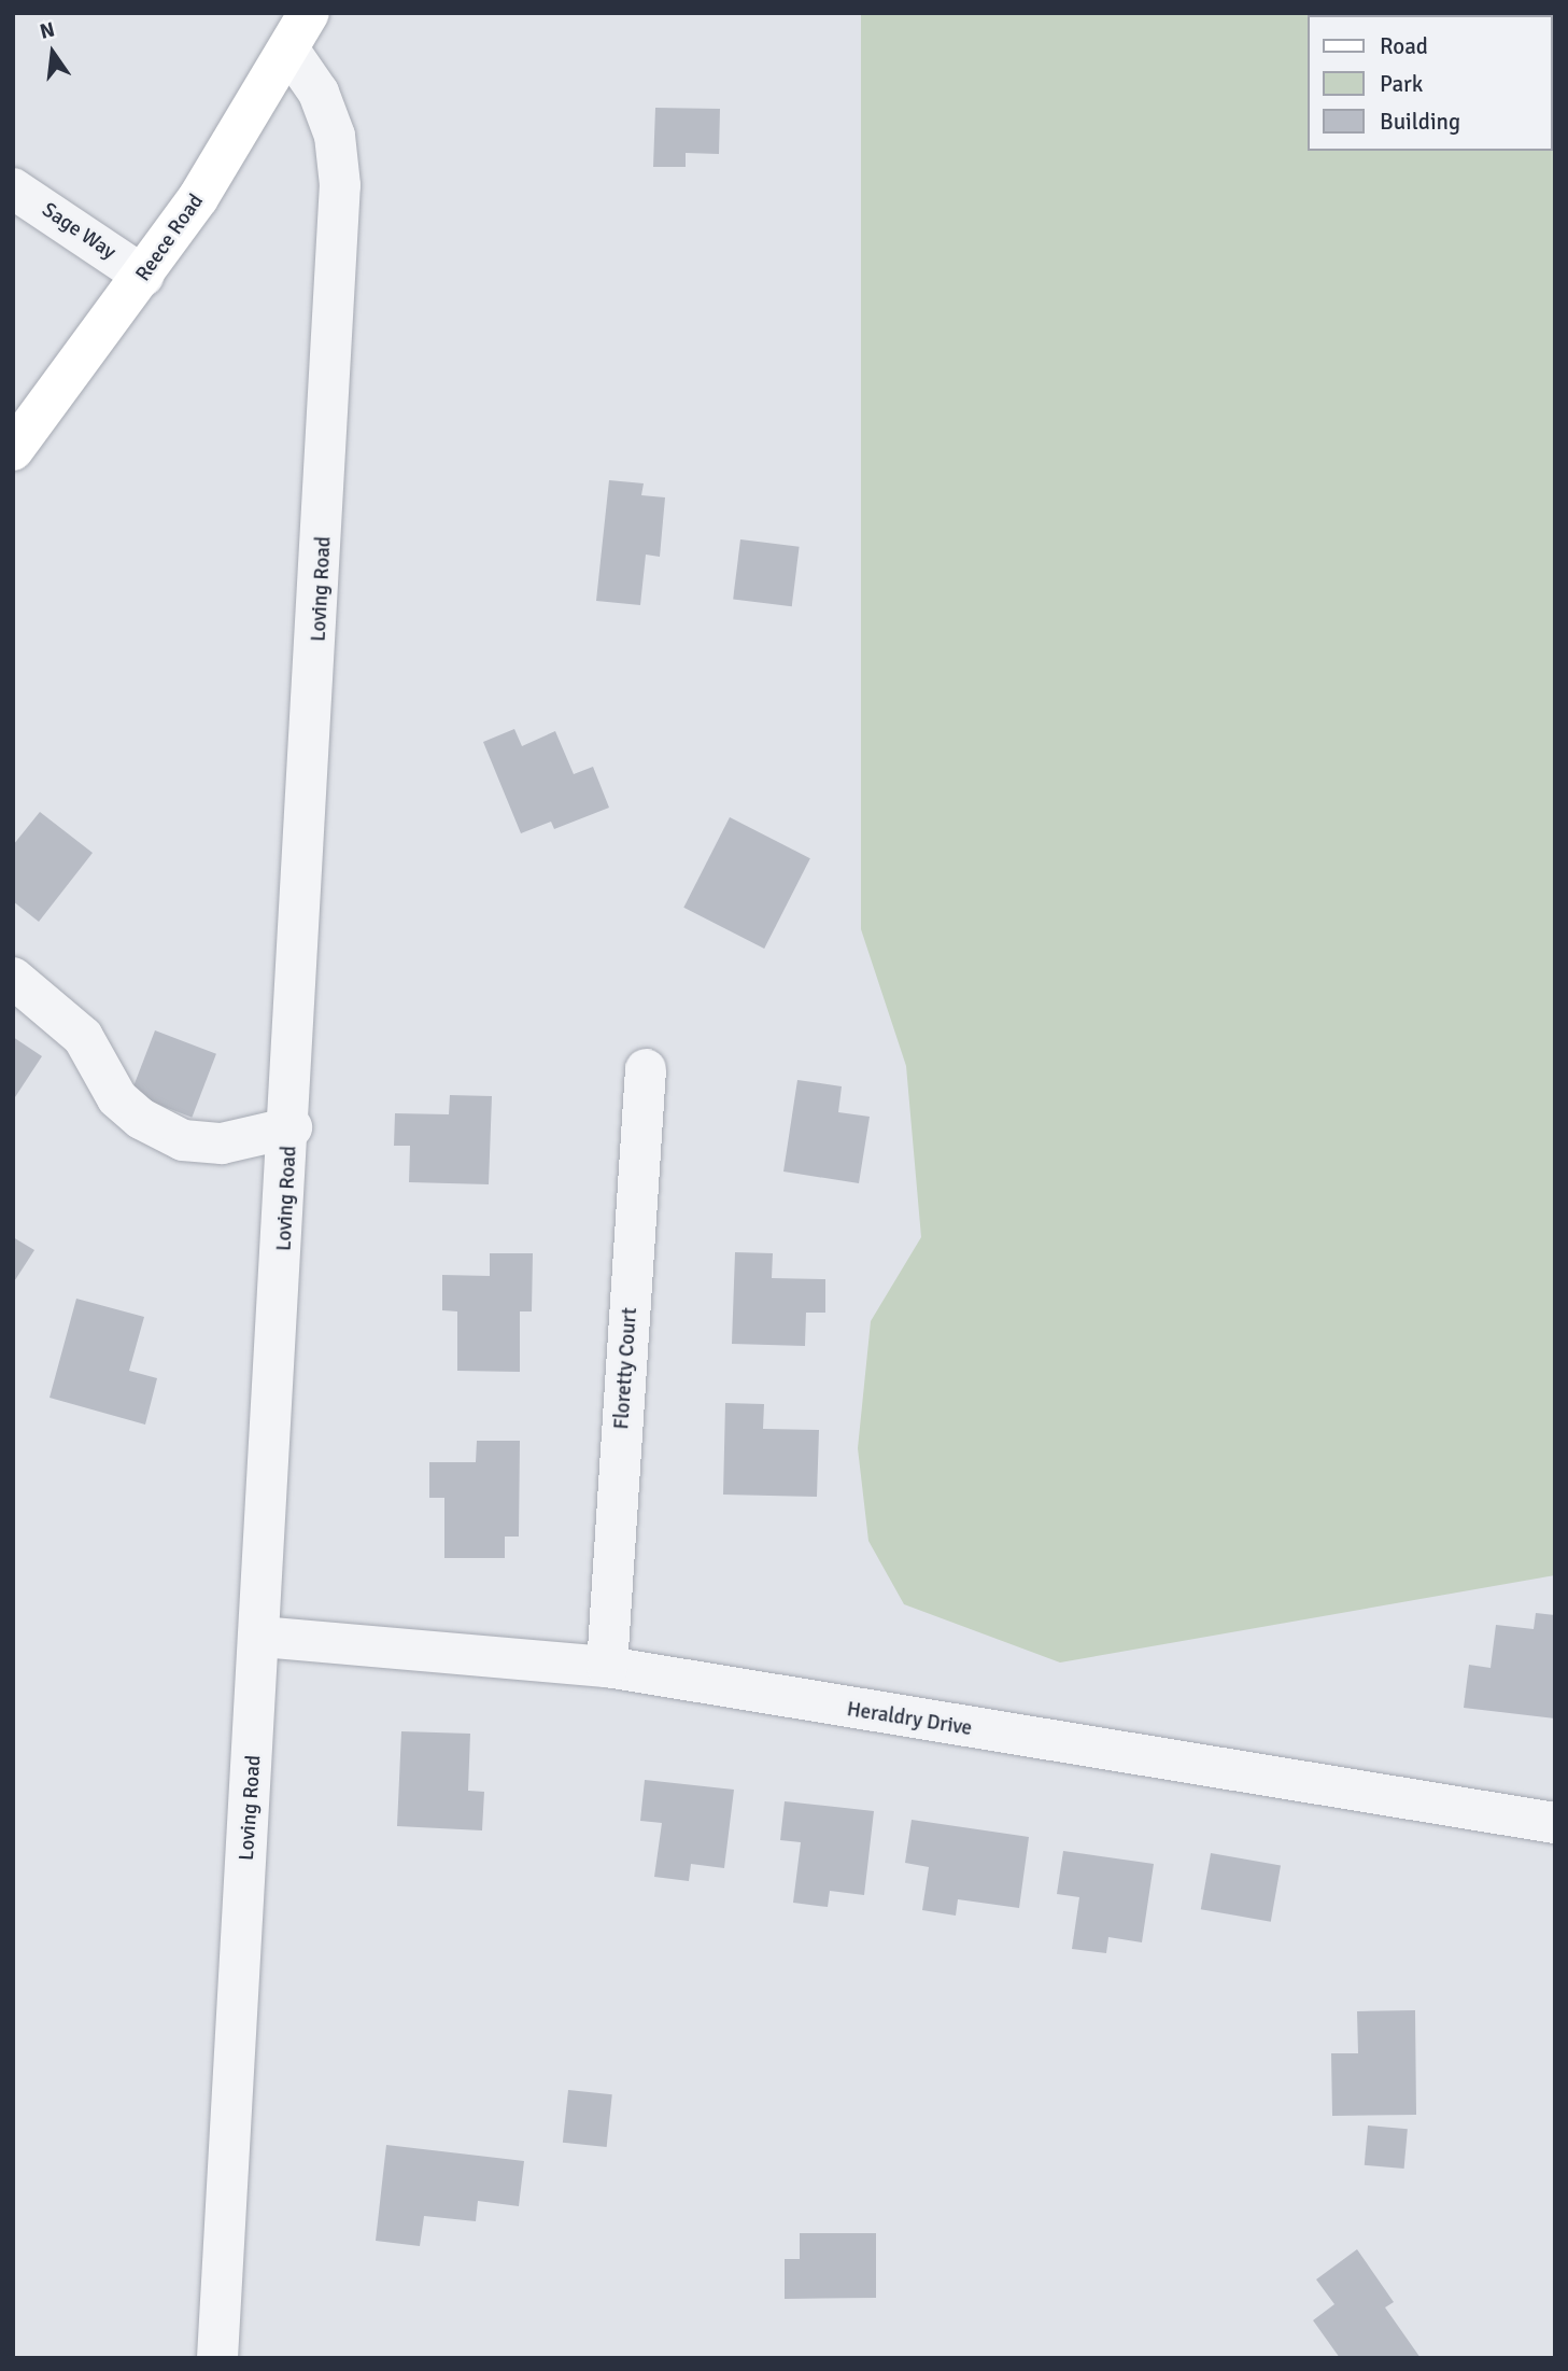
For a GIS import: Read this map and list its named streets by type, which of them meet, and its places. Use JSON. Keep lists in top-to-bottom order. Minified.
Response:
{"streets":{"main road":["Reece Road"],"street":["Sage Way","Loving Road","Floretty Court","Heraldry Drive"]},"crossings":[["Sage Way","Reece Road"],["Reece Road","Loving Road"],["Loving Road","Heraldry Drive"],["Floretty Court","Heraldry Drive"]],"legend":["Road","Park","Building"],"north":"top"}
